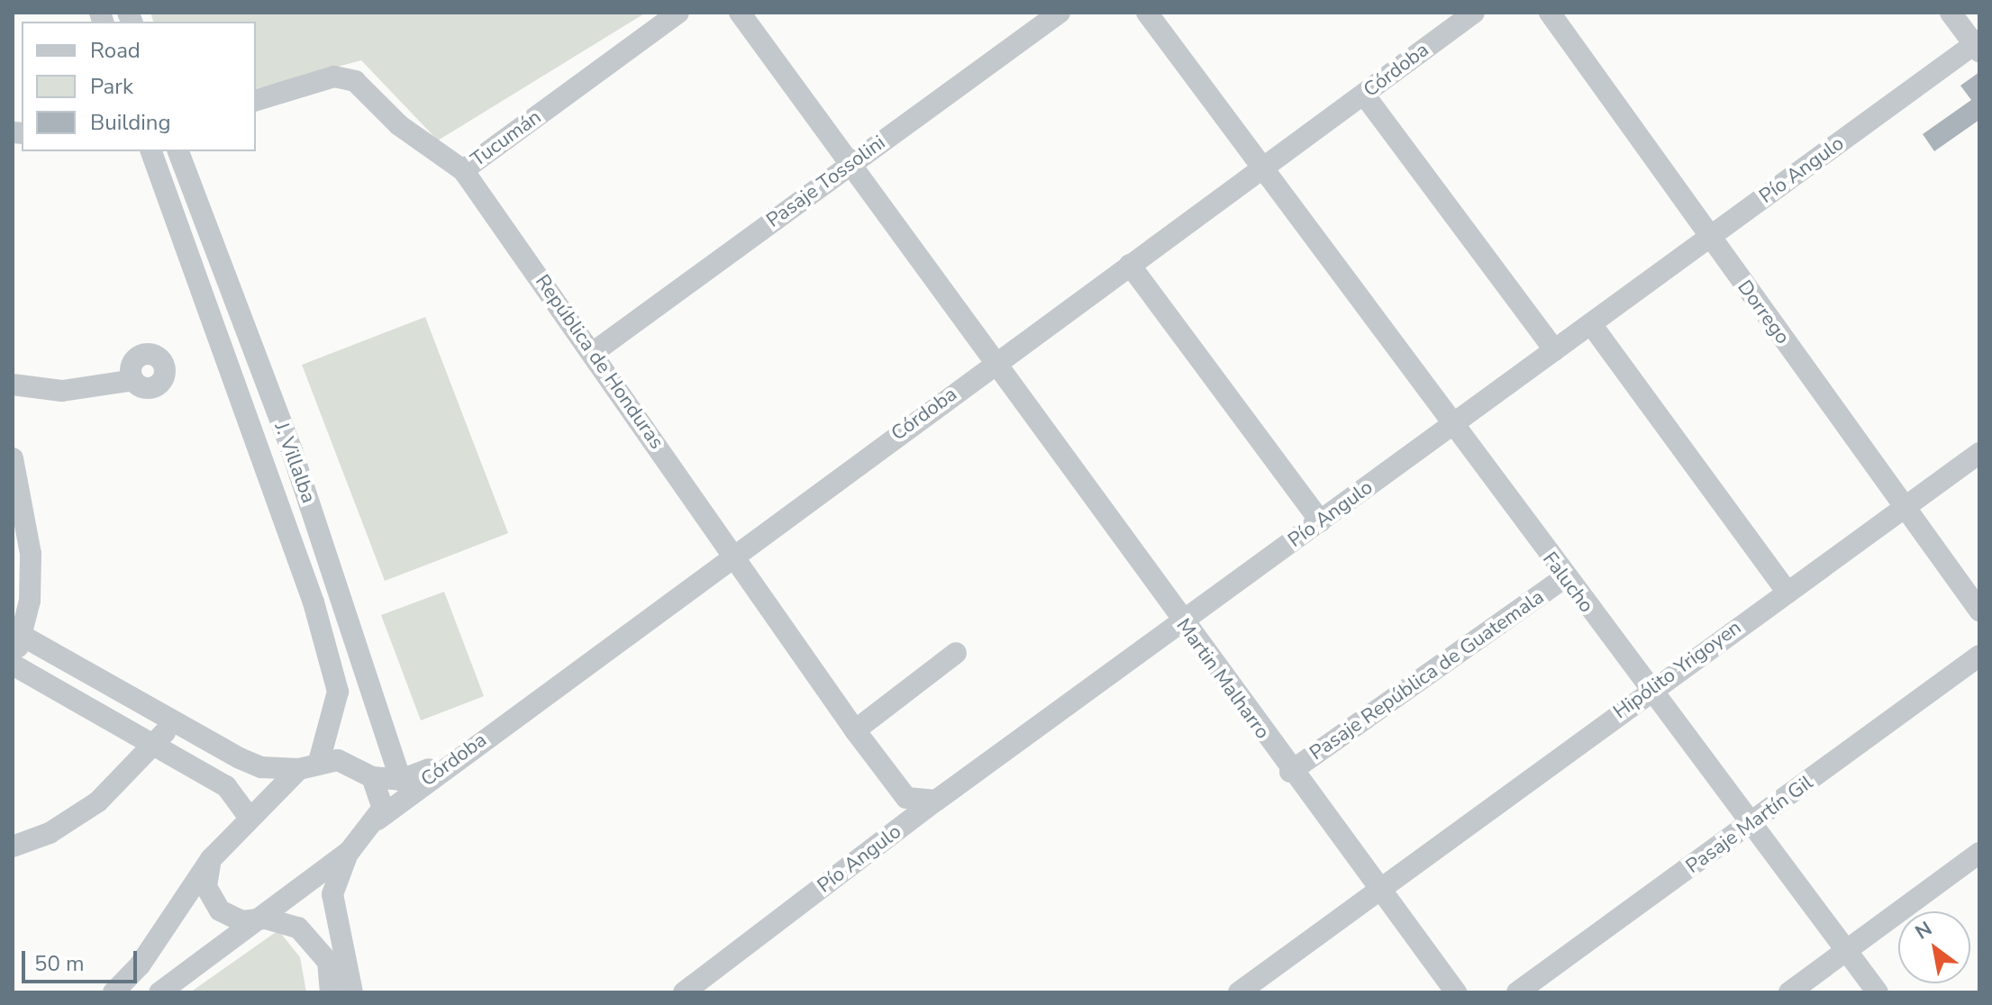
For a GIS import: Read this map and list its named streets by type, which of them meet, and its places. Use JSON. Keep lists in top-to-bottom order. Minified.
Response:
{"streets":{"street":["Córdoba","Tucumán","Pío Angulo","Pasaje Tossolini","Dorrego","República de Honduras","J. Villalba","Falucho","Hipólito Yrigoyen","Pasaje República de Guatemala","Martin Malharro","Pasaje Martín Gil"]},"crossings":[["Córdoba","República de Honduras"],["Córdoba","J. Villalba"],["Córdoba","Falucho"],["Córdoba","Martin Malharro"],["Tucumán","República de Honduras"],["Pío Angulo","Dorrego"],["Pío Angulo","República de Honduras"],["Pío Angulo","Falucho"],["Pío Angulo","Martin Malharro"],["Pasaje Tossolini","República de Honduras"],["Pasaje Tossolini","Martin Malharro"],["Dorrego","Hipólito Yrigoyen"],["Falucho","Hipólito Yrigoyen"],["Falucho","Pasaje República de Guatemala"],["Falucho","Pasaje Martín Gil"],["Hipólito Yrigoyen","Martin Malharro"],["Pasaje República de Guatemala","Martin Malharro"]],"legend":["Road","Park","Building"],"scale_bar":"50 m","north":"top left"}
